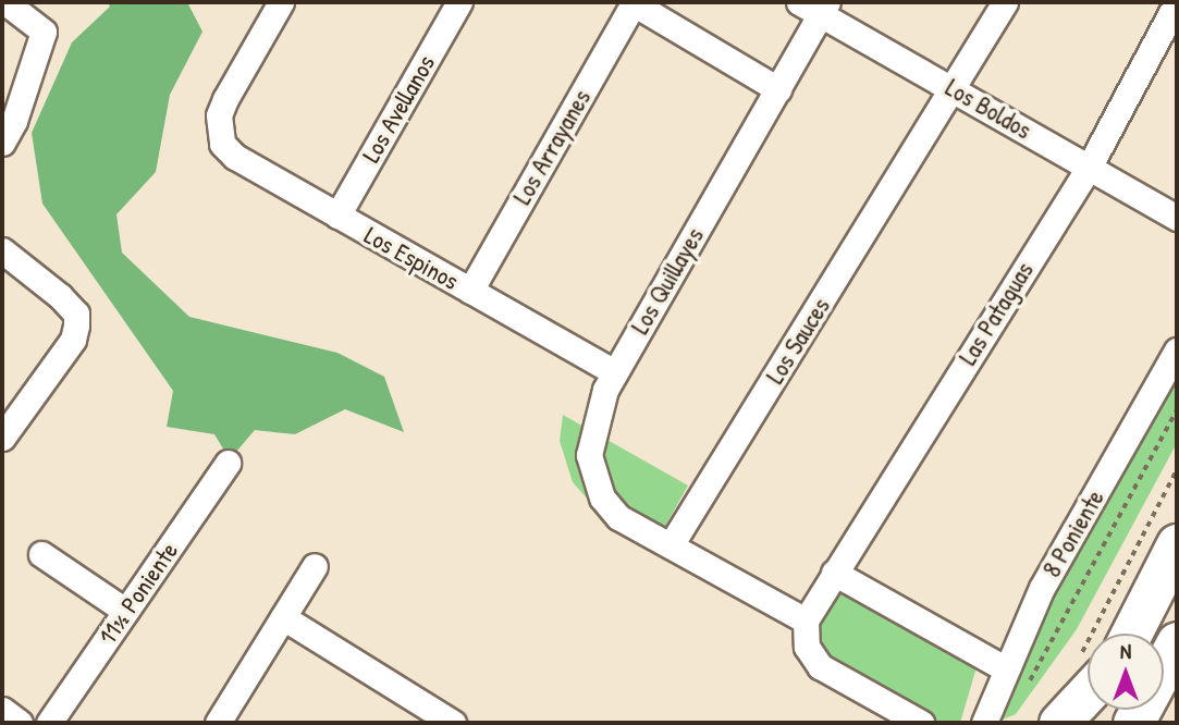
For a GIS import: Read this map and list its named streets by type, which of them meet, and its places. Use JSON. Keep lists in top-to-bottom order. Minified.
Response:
{"streets":{"street":["Los Avellanos","Los Boldos","Los Arrayanes","Los Espinos","Los Quillayes","Las Pataguas","Los Sauces","8 Poniente","11½ Poniente"]},"crossings":[["Los Avellanos","Los Espinos"],["Los Boldos","Los Quillayes"],["Los Boldos","Las Pataguas"],["Los Boldos","Los Sauces"],["Los Arrayanes","Los Espinos"],["Los Espinos","Los Quillayes"],["Los Quillayes","Los Sauces"]],"north":"top"}
